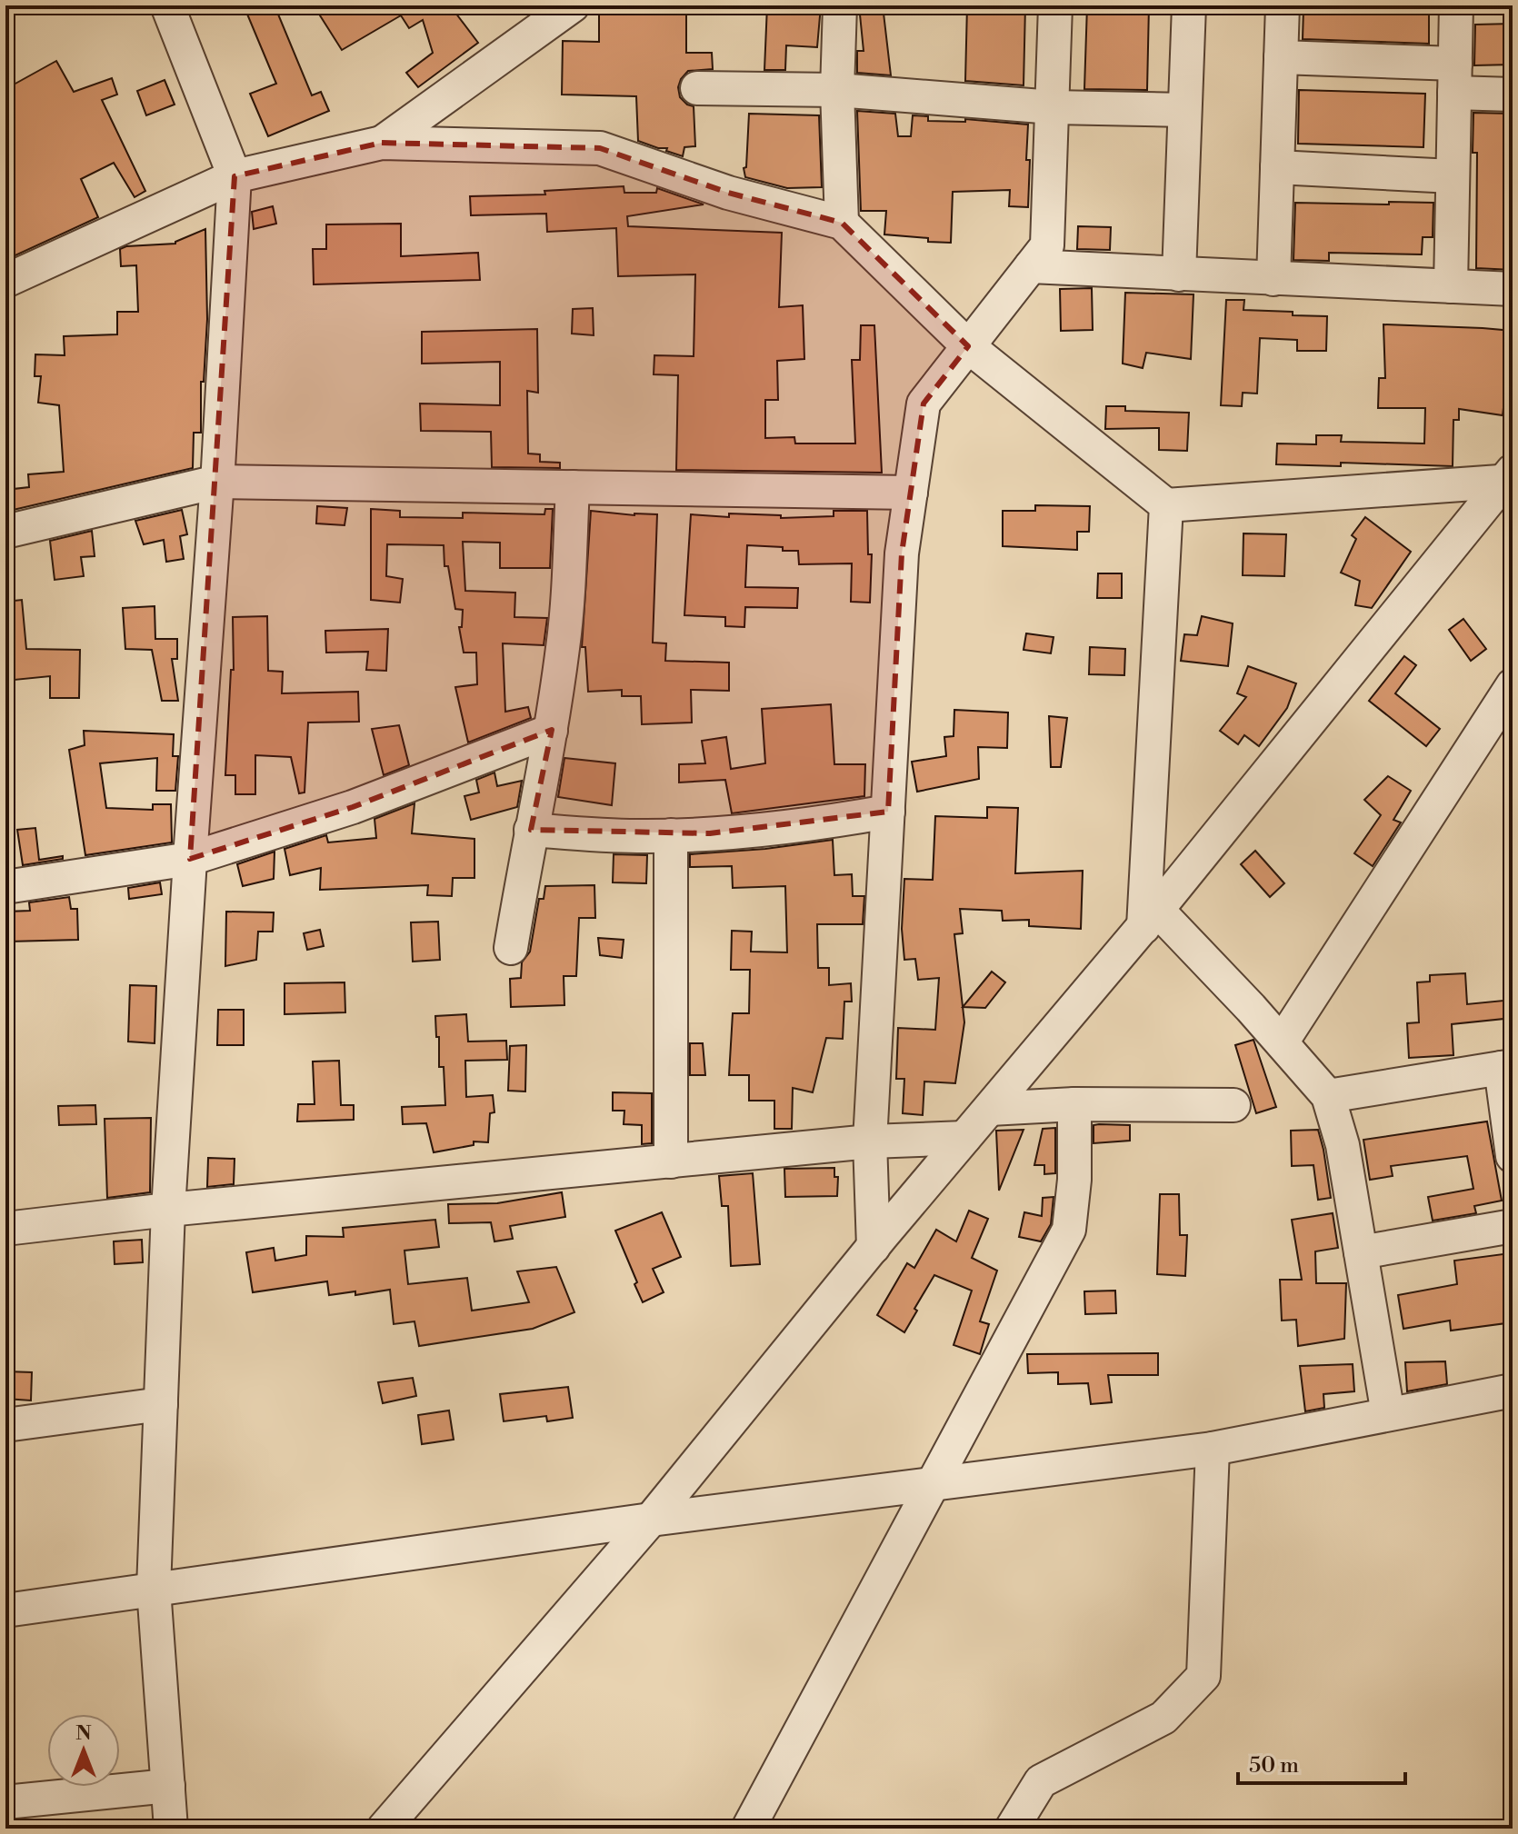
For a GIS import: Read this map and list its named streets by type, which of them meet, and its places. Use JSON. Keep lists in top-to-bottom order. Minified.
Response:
{"scale_bar":"50 m","north":"top"}
